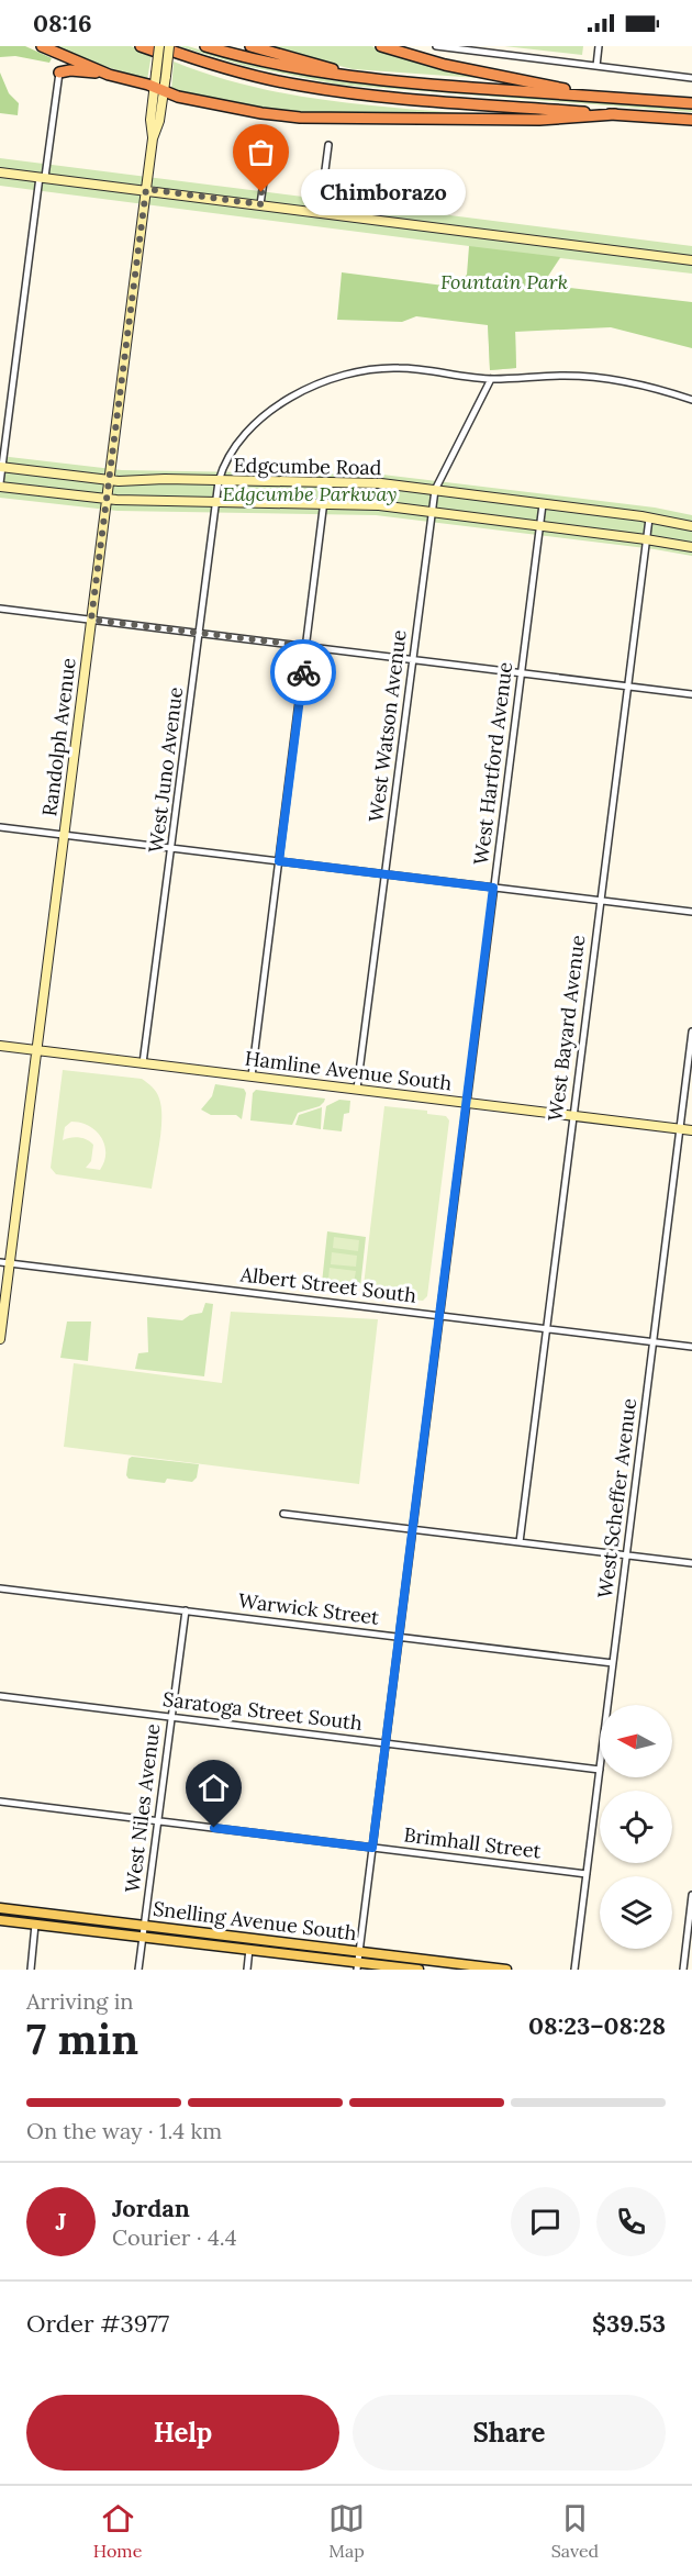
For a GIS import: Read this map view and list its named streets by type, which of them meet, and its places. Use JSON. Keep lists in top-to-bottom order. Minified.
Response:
{"streets":{"main road":["Snelling Avenue South"],"street":["Edgcumbe Road","West Watson Avenue","Randolph Avenue","West Hartford Avenue","West Juno Avenue","West Bayard Avenue","Hamline Avenue South","Albert Street South","West Scheffer Avenue","Warwick Street","Saratoga Street South","West Niles Avenue","Brimhall Street"]},"crossings":[["Edgcumbe Road","West Watson Avenue"],["Edgcumbe Road","Randolph Avenue"],["Edgcumbe Road","West Hartford Avenue"],["Edgcumbe Road","West Juno Avenue"],["Edgcumbe Road","West Bayard Avenue"],["West Watson Avenue","Hamline Avenue South"],["Randolph Avenue","Hamline Avenue South"],["Randolph Avenue","Albert Street South"],["West Hartford Avenue","Hamline Avenue South"],["West Hartford Avenue","Albert Street South"],["West Hartford Avenue","Warwick Street"],["West Hartford Avenue","Saratoga Street South"],["West Hartford Avenue","Brimhall Street"],["West Hartford Avenue","Snelling Avenue South"],["West Juno Avenue","Hamline Avenue South"],["West Bayard Avenue","Hamline Avenue South"],["West Bayard Avenue","Albert Street South"],["Hamline Avenue South","West Scheffer Avenue"],["Albert Street South","West Scheffer Avenue"],["West Scheffer Avenue","Warwick Street"],["West Scheffer Avenue","Saratoga Street South"],["West Scheffer Avenue","Brimhall Street"],["Warwick Street","West Niles Avenue"],["Saratoga Street South","West Niles Avenue"],["West Niles Avenue","Brimhall Street"],["West Niles Avenue","Snelling Avenue South"]],"parks":["Fountain Park","Edgcumbe Parkway"],"places":["Chimborazo"],"north":"left","page":{"status":"08:16","bubble":"Chimborazo","heading":["7 min","Arriving in","08:23–08:28"],"panel":["Jordan","Courier · 4.4","Order #3977","$39.53"],"bar":"On the way · 1.4 km","round":"J","buttons":["Help","Share"],"tabs":["Home","Map","Saved"]}}
